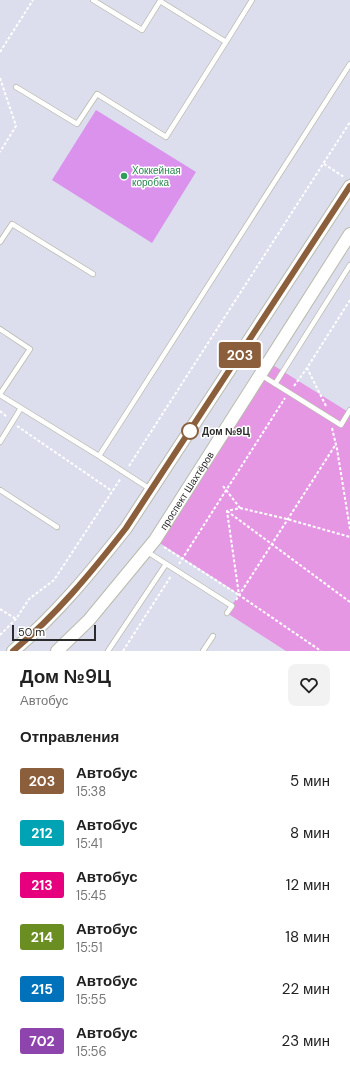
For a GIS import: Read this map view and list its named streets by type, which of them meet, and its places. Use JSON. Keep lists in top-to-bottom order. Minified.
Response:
{"streets":{"main road":["проспект Шахтёров"]},"places":["Хоккейная коробка","Дом №9Ц"],"lines":["bus line 203"],"scale_bar":"50 m","page":{"on_map":"203","scale":"50 m","heading":[["Дом №9Ц","Автобус"],"Отправления"],"list":[{"mark":"203","name":"Автобус","note":"15:38","value":"5 мин"},{"mark":"212","name":"Автобус","note":"15:41","value":"8 мин"},{"mark":"213","name":"Автобус","note":"15:45","value":"12 мин"},{"mark":"214","name":"Автобус","note":"15:51","value":"18 мин"},{"mark":"215","name":"Автобус","note":"15:55","value":"22 мин"},{"mark":"702","name":"Автобус","note":"15:56","value":"23 мин"}]}}
